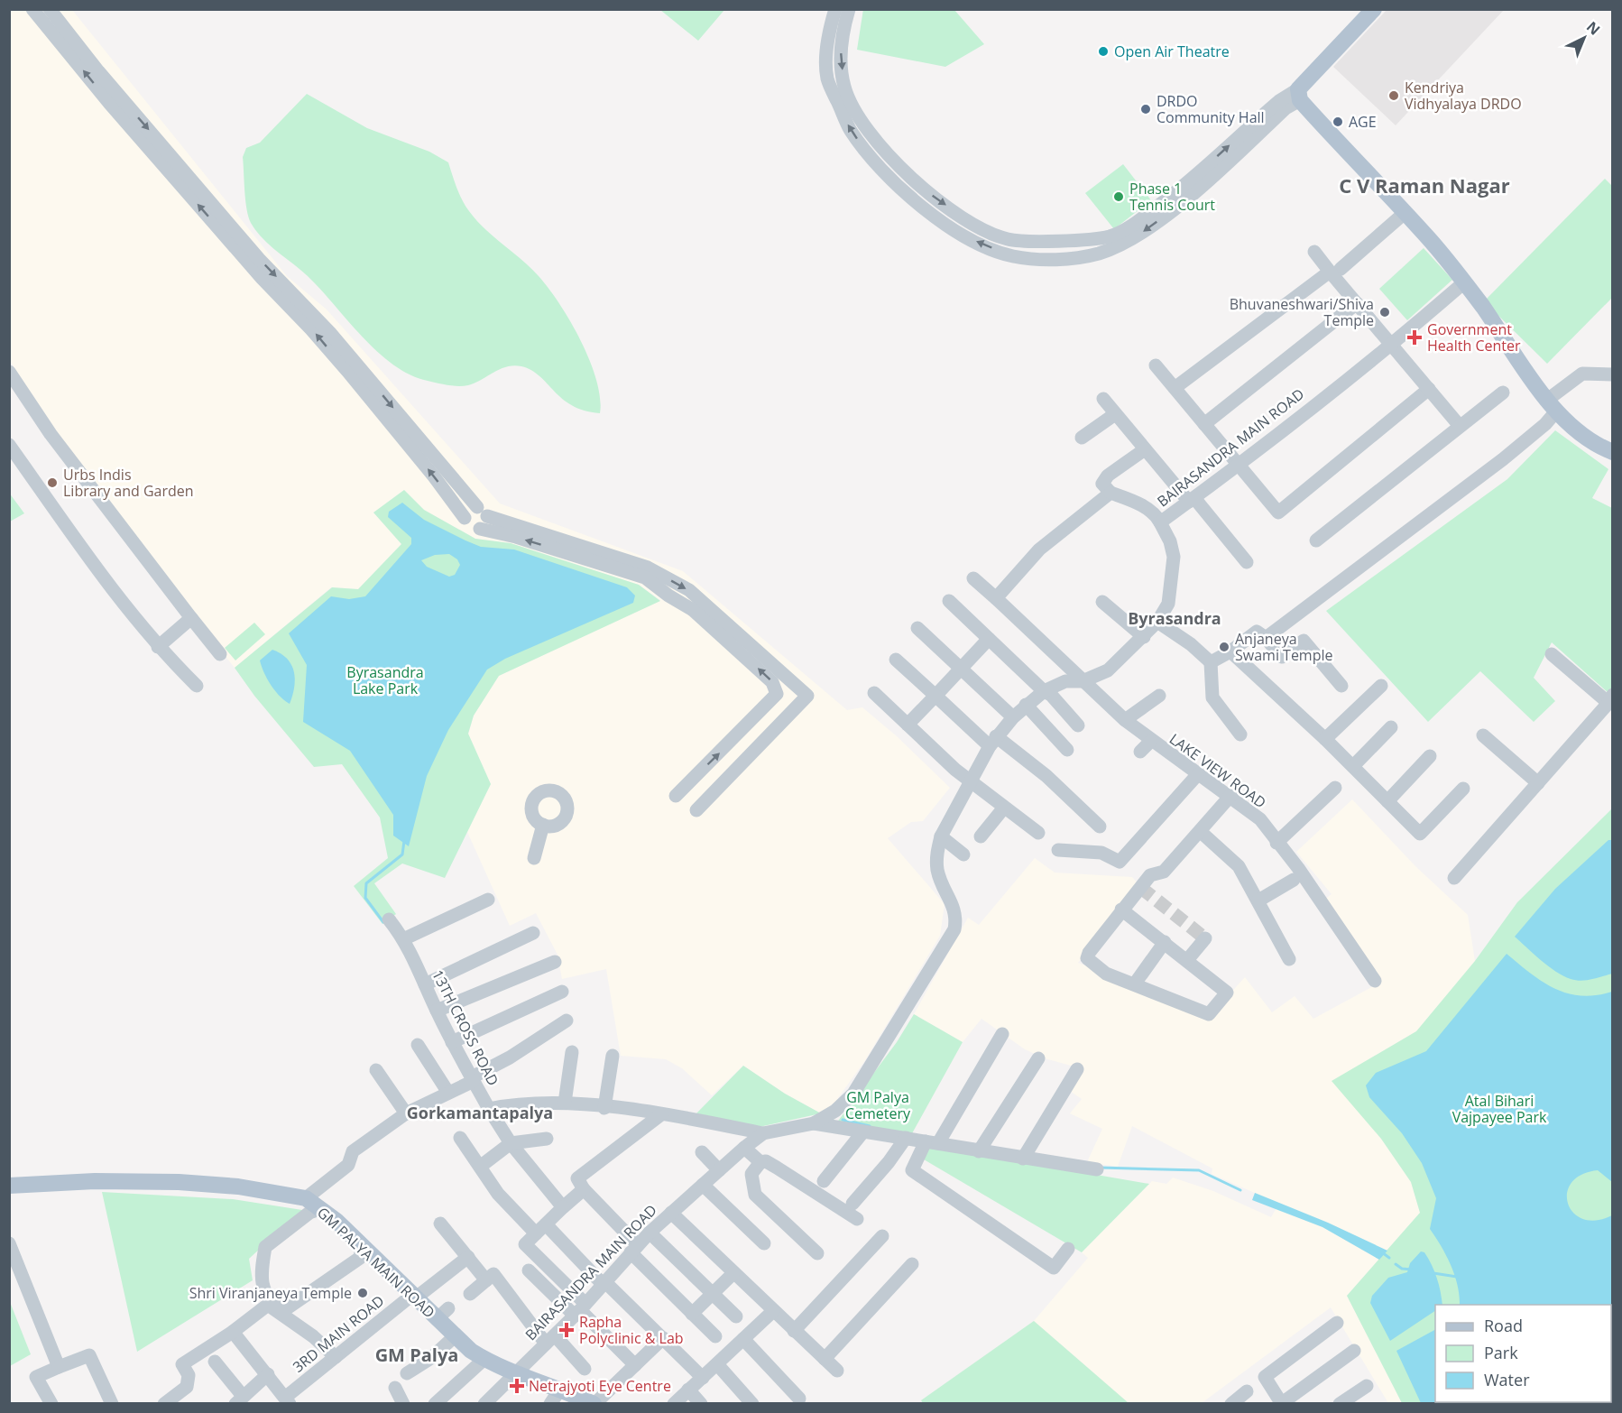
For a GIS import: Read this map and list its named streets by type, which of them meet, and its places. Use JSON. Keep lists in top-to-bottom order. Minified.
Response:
{"streets":{"main road":["GM PALYA MAIN ROAD"],"street":["BAIRASANDRA MAIN ROAD","LAKE VIEW ROAD","13TH CROSS ROAD","3RD MAIN ROAD"]},"crossings":[["BAIRASANDRA MAIN ROAD","LAKE VIEW ROAD"],["BAIRASANDRA MAIN ROAD","13TH CROSS ROAD"],["BAIRASANDRA MAIN ROAD","GM PALYA MAIN ROAD"],["GM PALYA MAIN ROAD","3RD MAIN ROAD"]],"districts":["C V Raman Nagar","Byrasandra","Gorkamantapalya","GM Palya"],"parks":["Byrasandra Lake Park","GM Palya Cemetery","Atal Bihari Vajpayee Park"],"places":{"other":["Open Air Theatre","Kendriya Vidhyalaya DRDO","DRDO Community Hall","AGE","Phase 1 Tennis Court","Bhuvaneshwari/Shiva Temple","Urbs Indis Library and Garden","Anjaneya Swami Temple","Shri Viranjaneya Temple"],"health":["Government Health Center","Rapha Polyclinic & Lab","Netrajyoti Eye Centre"]},"legend":["Road","Park","Water"],"north":"top right"}
